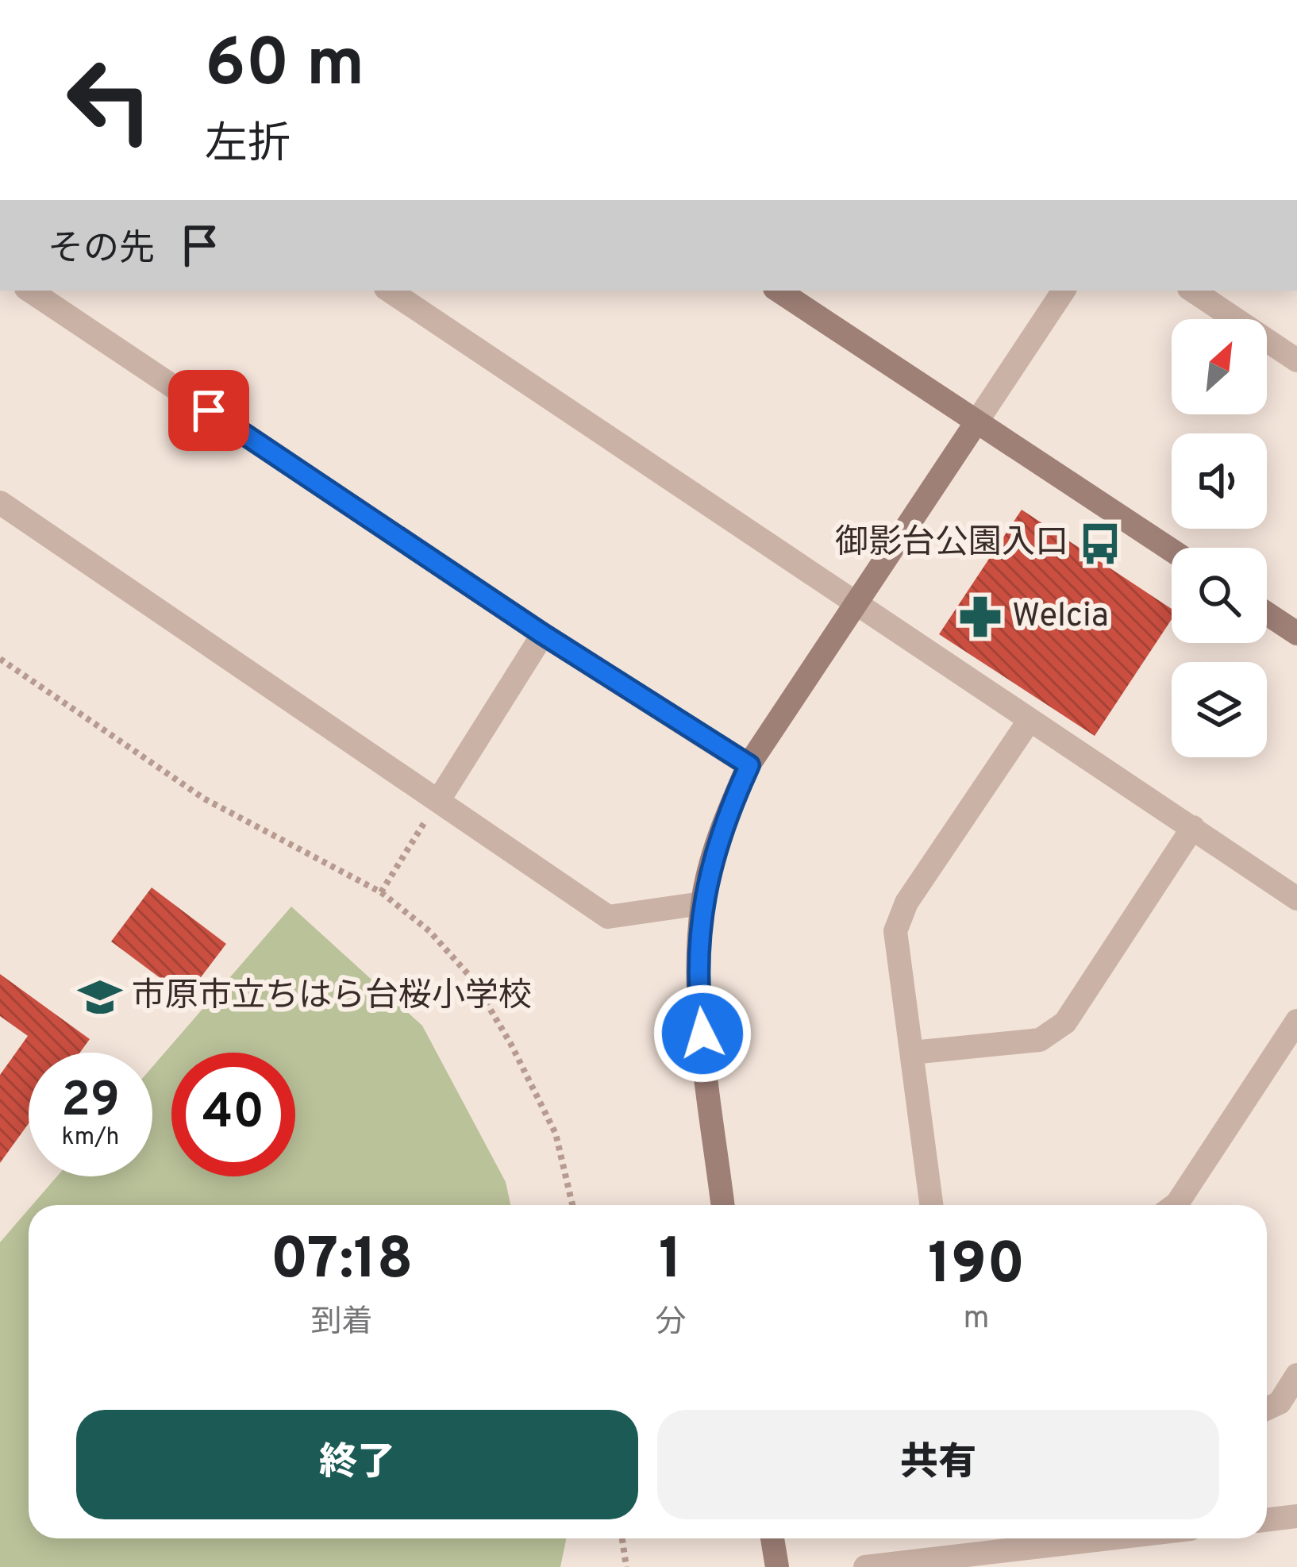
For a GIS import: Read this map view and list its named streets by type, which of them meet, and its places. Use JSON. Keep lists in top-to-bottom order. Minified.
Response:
{"places":{"bus stop":["御影台公園入口"],"pharmacy":["Welcia"],"school or university":["市原市立ちはら台桜小学校"]},"north":"top right","page":{"turn":["60 m","左折"],"then":"その先","speed":"29 km/h","limit":"40","eta":["07:18","到着","1","分","190","m"],"buttons":["終了","共有"]}}
